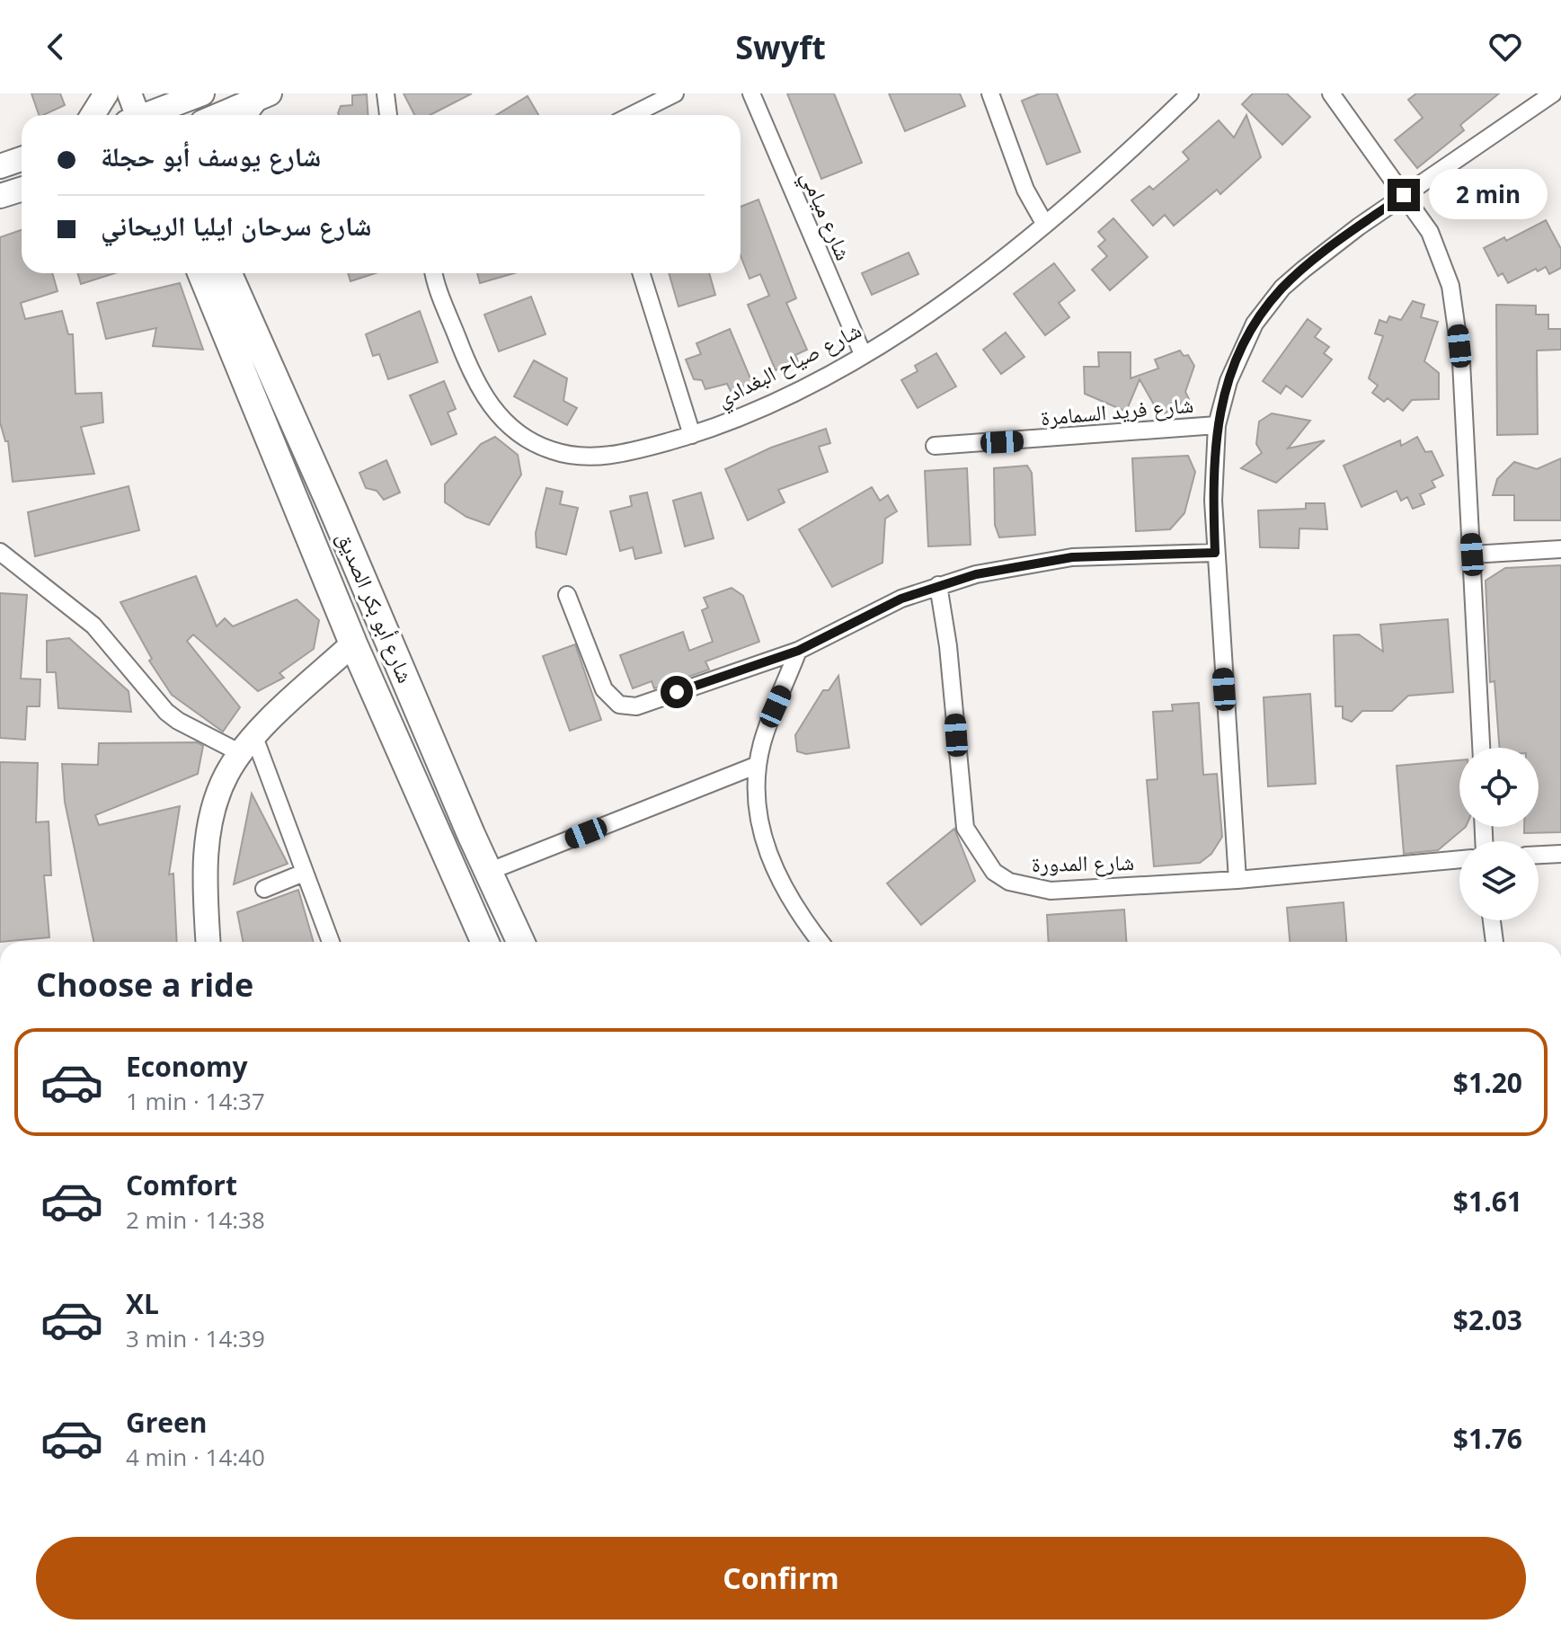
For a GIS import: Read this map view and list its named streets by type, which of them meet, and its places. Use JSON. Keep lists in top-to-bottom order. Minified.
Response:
{"streets":{"main road":["شارع أبو بكر الصديق"],"street":["شارع ميامي","شارع صياح البغدادي","شارع فريد السمامرة","شارع المدورة"]},"crossings":[["شارع ميامي","شارع صياح البغدادي"]],"page":{"header":"Swyft","banner":["شارع يوسف أبو حجلة","شارع سرحان ايليا الريحاني"],"bubble":"2 min","heading":"Choose a ride","list":[{"name":"Economy","note":"1 min · 14:37","value":"$1.20"},{"name":"Comfort","note":"2 min · 14:38","value":"$1.61"},{"name":"XL","note":"3 min · 14:39","value":"$2.03"},{"name":"Green","note":"4 min · 14:40","value":"$1.76"}],"buttons":"Confirm"}}
